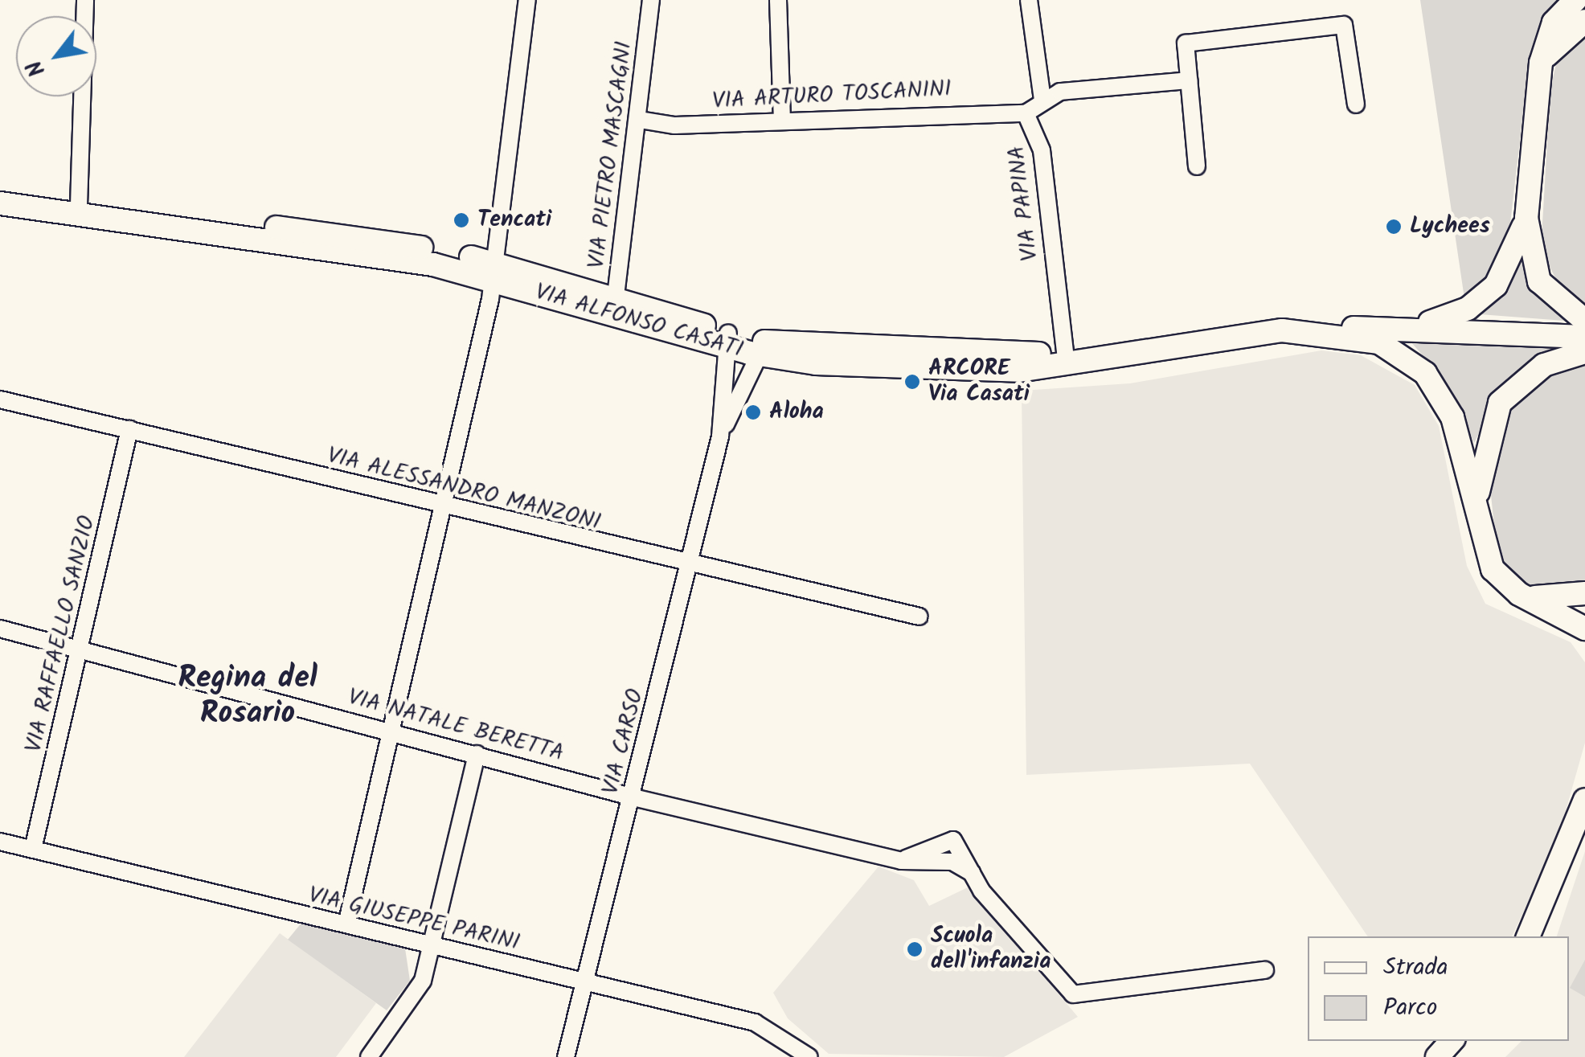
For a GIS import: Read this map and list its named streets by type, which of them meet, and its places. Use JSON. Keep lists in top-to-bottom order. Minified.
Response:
{"streets":{"main road":["VIA ALFONSO CASATI"],"street":["VIA ARTURO TOSCANINI","VIA PIETRO MASCAGNI","VIA PAPINA","VIA ALESSANDRO MANZONI","VIA RAFFAELLO SANZIO","VIA NATALE BERETTA","VIA CARSO","VIA GIUSEPPE PARINI"]},"crossings":[["VIA ARTURO TOSCANINI","VIA PIETRO MASCAGNI"],["VIA ARTURO TOSCANINI","VIA PAPINA"],["VIA PIETRO MASCAGNI","VIA ALFONSO CASATI"],["VIA PAPINA","VIA ALFONSO CASATI"],["VIA ALFONSO CASATI","VIA CARSO"],["VIA ALESSANDRO MANZONI","VIA RAFFAELLO SANZIO"],["VIA ALESSANDRO MANZONI","VIA CARSO"],["VIA RAFFAELLO SANZIO","VIA NATALE BERETTA"],["VIA RAFFAELLO SANZIO","VIA GIUSEPPE PARINI"],["VIA NATALE BERETTA","VIA CARSO"],["VIA CARSO","VIA GIUSEPPE PARINI"]],"districts":["Regina del Rosario"],"places":["Tencati","Lychees","ARCORE Via Casati","Aloha","Scuola dell'infanzia"],"legend":["Strada","Parco"],"north":"bottom left"}
